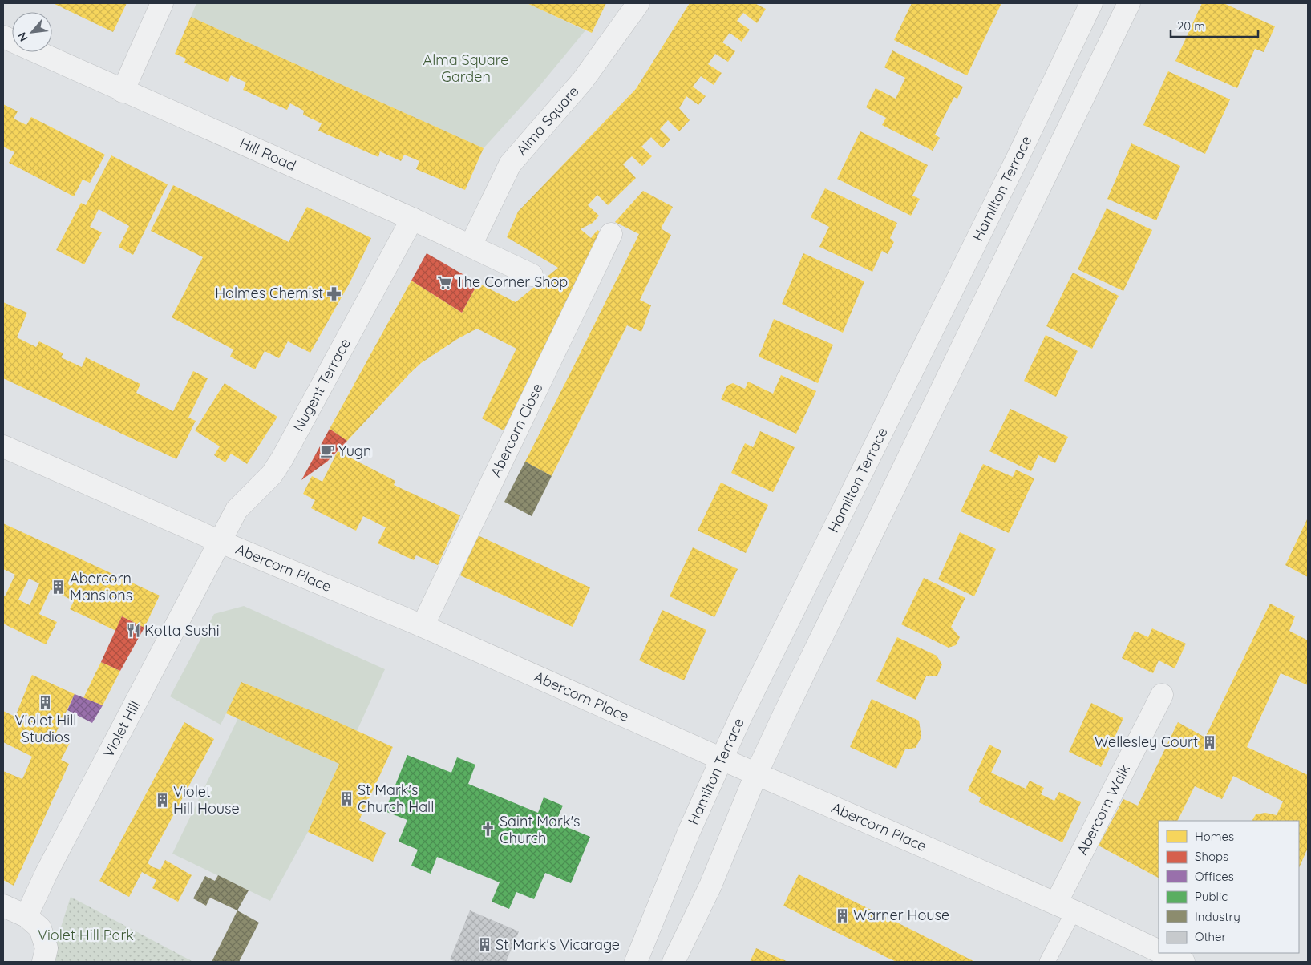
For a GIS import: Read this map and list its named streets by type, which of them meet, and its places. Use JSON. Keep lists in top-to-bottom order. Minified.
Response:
{"streets":{"street":["Alma Square","Hill Road","Hamilton Terrace","Nugent Terrace","Abercorn Close","Abercorn Place","Violet Hill","Abercorn Walk"]},"crossings":[["Alma Square","Hill Road"],["Hill Road","Nugent Terrace"],["Hamilton Terrace","Abercorn Place"],["Nugent Terrace","Abercorn Place"],["Nugent Terrace","Violet Hill"],["Abercorn Close","Abercorn Place"],["Abercorn Place","Violet Hill"],["Abercorn Place","Abercorn Walk"]],"parks":["Alma Square Garden","Violet Hill Park"],"places":{"supermarket":["The Corner Shop"],"pharmacy":["Holmes Chemist"],"cafe":["Yugn"],"building":["Abercorn Mansions","Violet Hill Studios","Wellesley Court","St Mark's Church Hall","Violet Hill House","Warner House","St Mark's Vicarage"],"restaurant":["Kotta Sushi"],"church":["Saint Mark's Church"]},"legend":["Homes","Shops","Offices","Public","Industry","Other"],"scale_bar":"20 m","north":"bottom left"}
